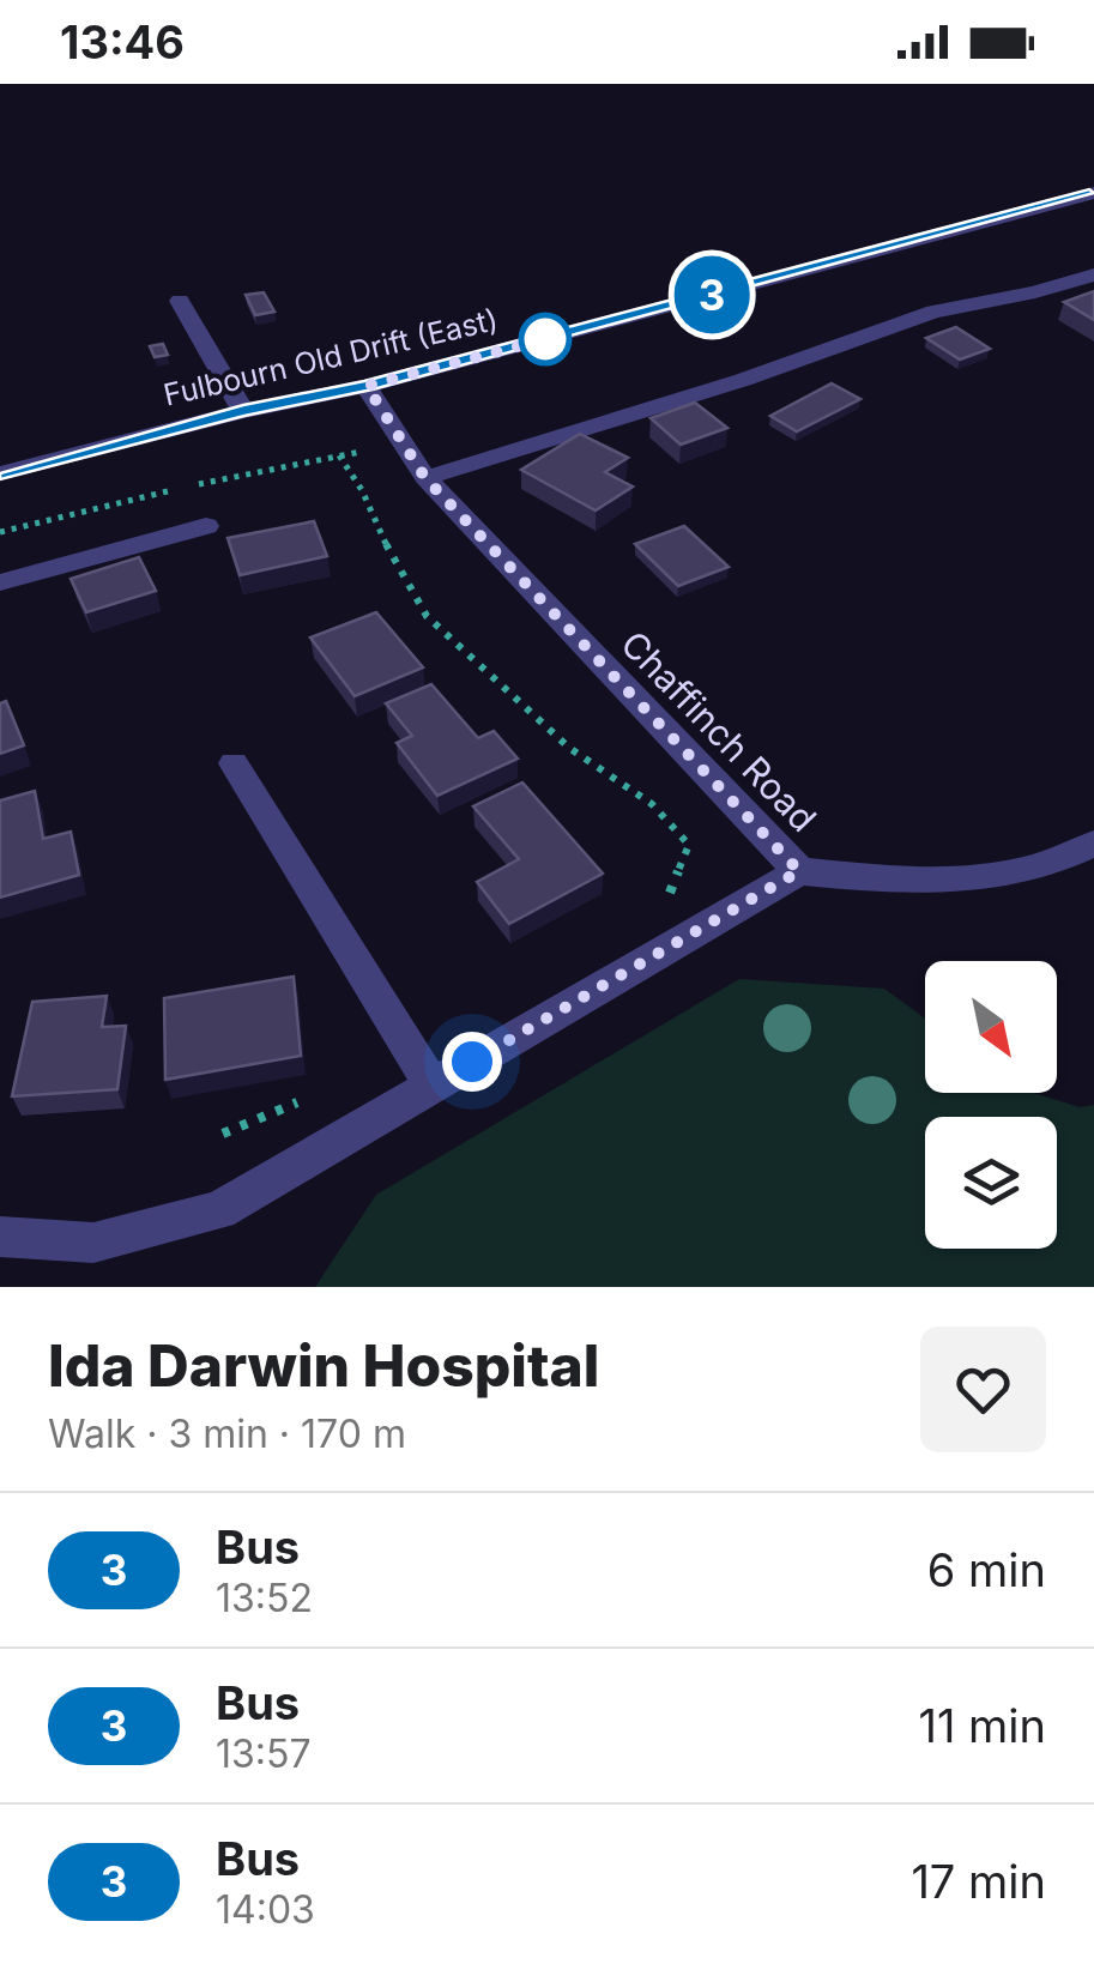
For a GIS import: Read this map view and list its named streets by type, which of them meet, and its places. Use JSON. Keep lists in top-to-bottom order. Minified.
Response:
{"streets":{"street":["Fulbourn Old Drift (East)","Chaffinch Road"]},"crossings":[["Fulbourn Old Drift (East)","Chaffinch Road"]],"lines":["bus line 3"],"north":"bottom right","page":{"status":"13:46","on_map":"3","heading":["Ida Darwin Hospital","Walk · 3 min · 170 m"],"list":[{"mark":"3","name":"Bus","note":"13:52","value":"6 min"},{"mark":"3","name":"Bus","note":"13:57","value":"11 min"},{"mark":"3","name":"Bus","note":"14:03","value":"17 min"}]}}
